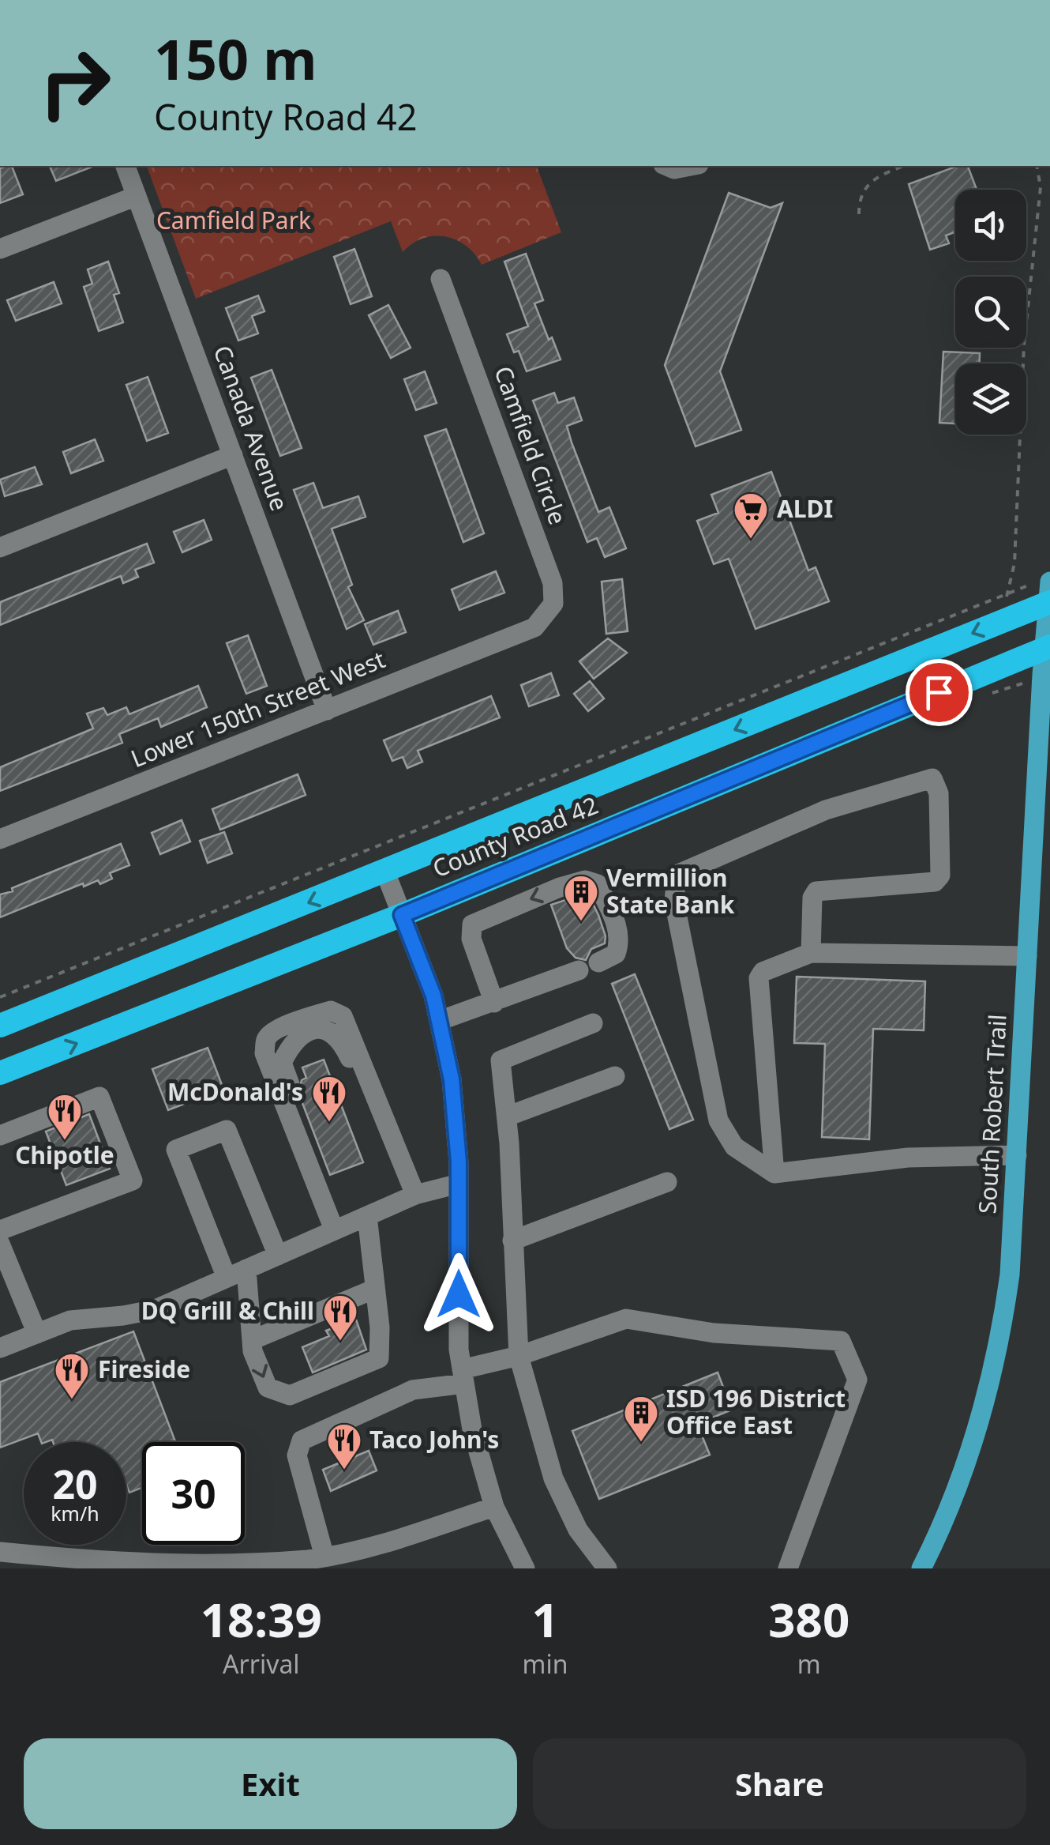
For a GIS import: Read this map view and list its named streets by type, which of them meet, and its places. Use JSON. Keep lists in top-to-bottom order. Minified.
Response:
{"streets":{"highway":["County Road 42"],"main road":["South Robert Trail"],"street":["Canada Avenue","Camfield Circle","Lower 150th Street West"]},"crossings":[["Canada Avenue","Lower 150th Street West"],["Camfield Circle","Lower 150th Street West"],["County Road 42","South Robert Trail"]],"parks":["Camfield Park"],"places":{"supermarket":["ALDI"],"building":["Vermillion State Bank","ISD 196 District Office East"],"restaurant":["McDonald's","Chipotle","DQ Grill & Chill","Fireside","Taco John's"]},"page":{"turn":["150 m","County Road 42"],"speed":"20 km/h","limit":"30","eta":["18:39","Arrival","1","min","380","m"],"buttons":["Exit","Share"]}}
